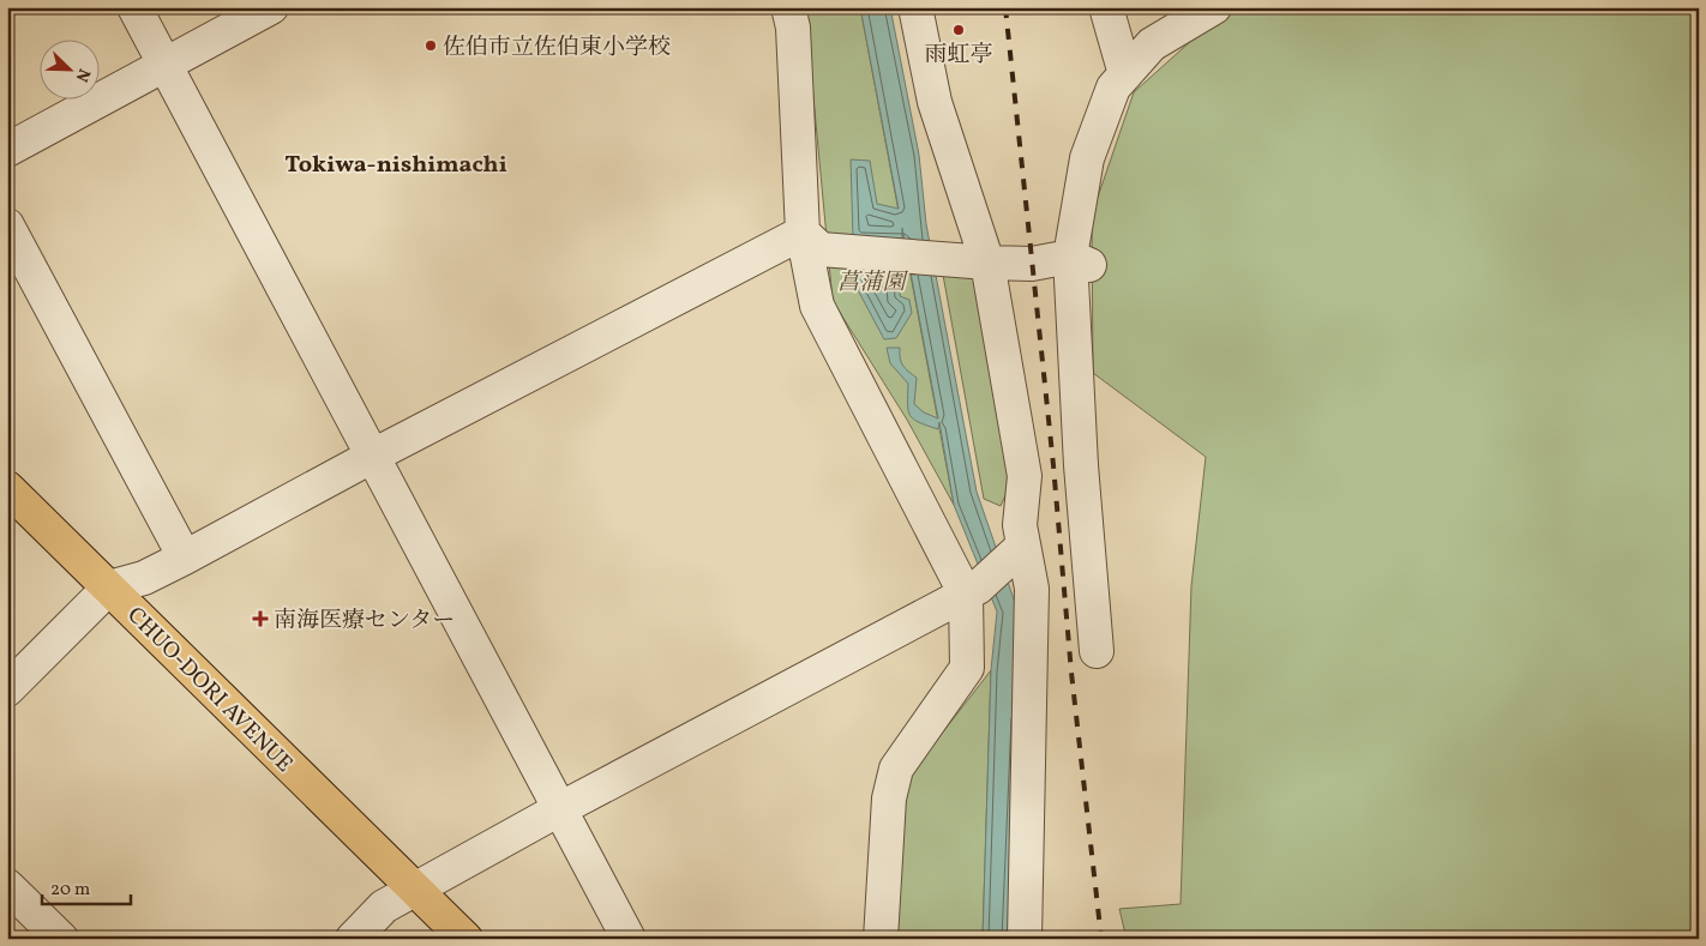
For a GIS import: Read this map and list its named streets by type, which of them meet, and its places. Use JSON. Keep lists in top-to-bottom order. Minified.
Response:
{"streets":{"highway":["CHUO-DORI AVENUE"]},"districts":["Tokiwa-nishimachi"],"parks":["菖蒲園"],"places":{"other":["雨虹亭","佐伯市立佐伯東小学校"],"health":["南海医療センター"]},"scale_bar":"20 m","north":"bottom right"}
